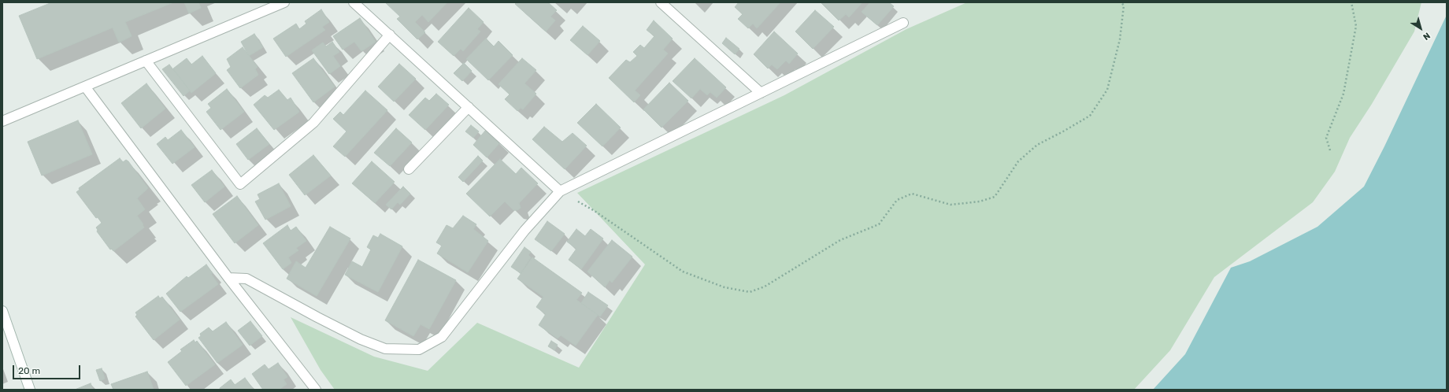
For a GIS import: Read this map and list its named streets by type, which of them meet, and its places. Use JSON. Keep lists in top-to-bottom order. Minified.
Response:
{"scale_bar":"20 m","north":"bottom right"}
